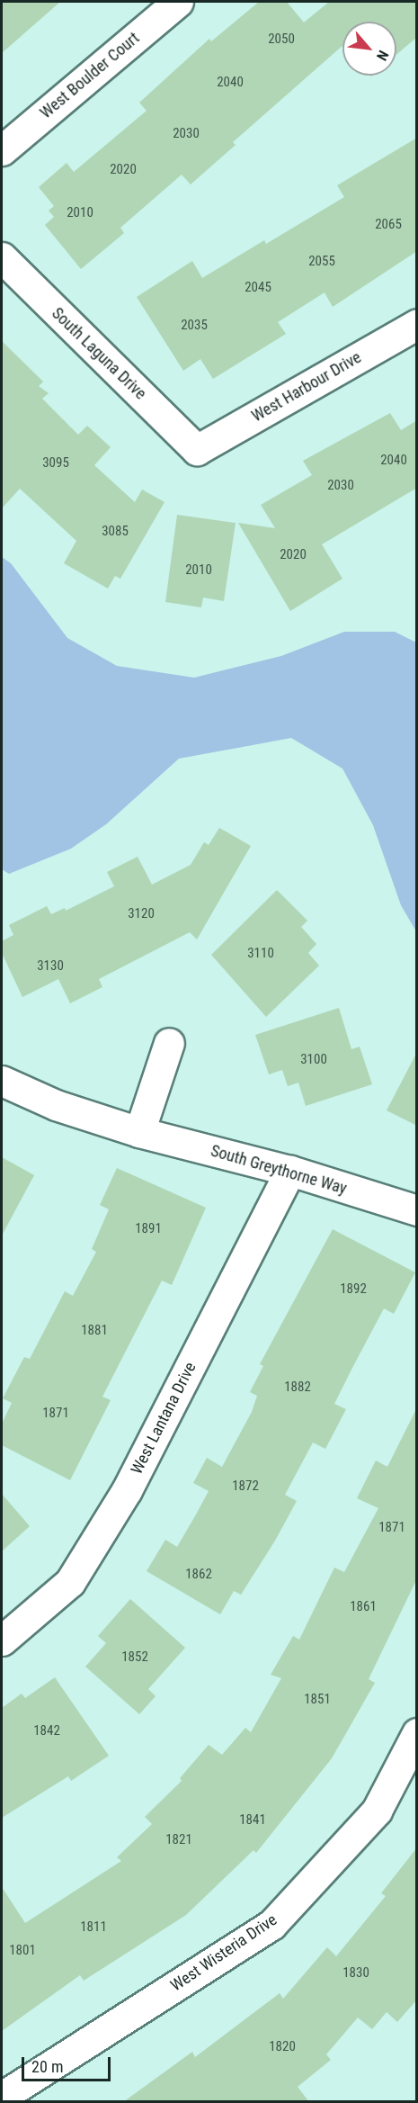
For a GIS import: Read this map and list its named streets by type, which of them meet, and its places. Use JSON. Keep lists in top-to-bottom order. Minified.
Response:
{"streets":{"street":["West Boulder Court","South Laguna Drive","West Harbour Drive","South Greythorne Way","West Lantana Drive","West Wisteria Drive"]},"crossings":[["South Laguna Drive","West Harbour Drive"],["South Greythorne Way","West Lantana Drive"]],"house_numbers":["2050","2040","2030","2020","2010","2065","2055","2045","2035","2040","3095","2030","3085","2020","2010","3120","3110","3130","3100","1891","1892","1881","1882","1871","1872","1871","1862","1861","1852","1851","1842","1841","1821","1811","1801","1830","1820"],"scale_bar":"20 m","north":"bottom right"}
